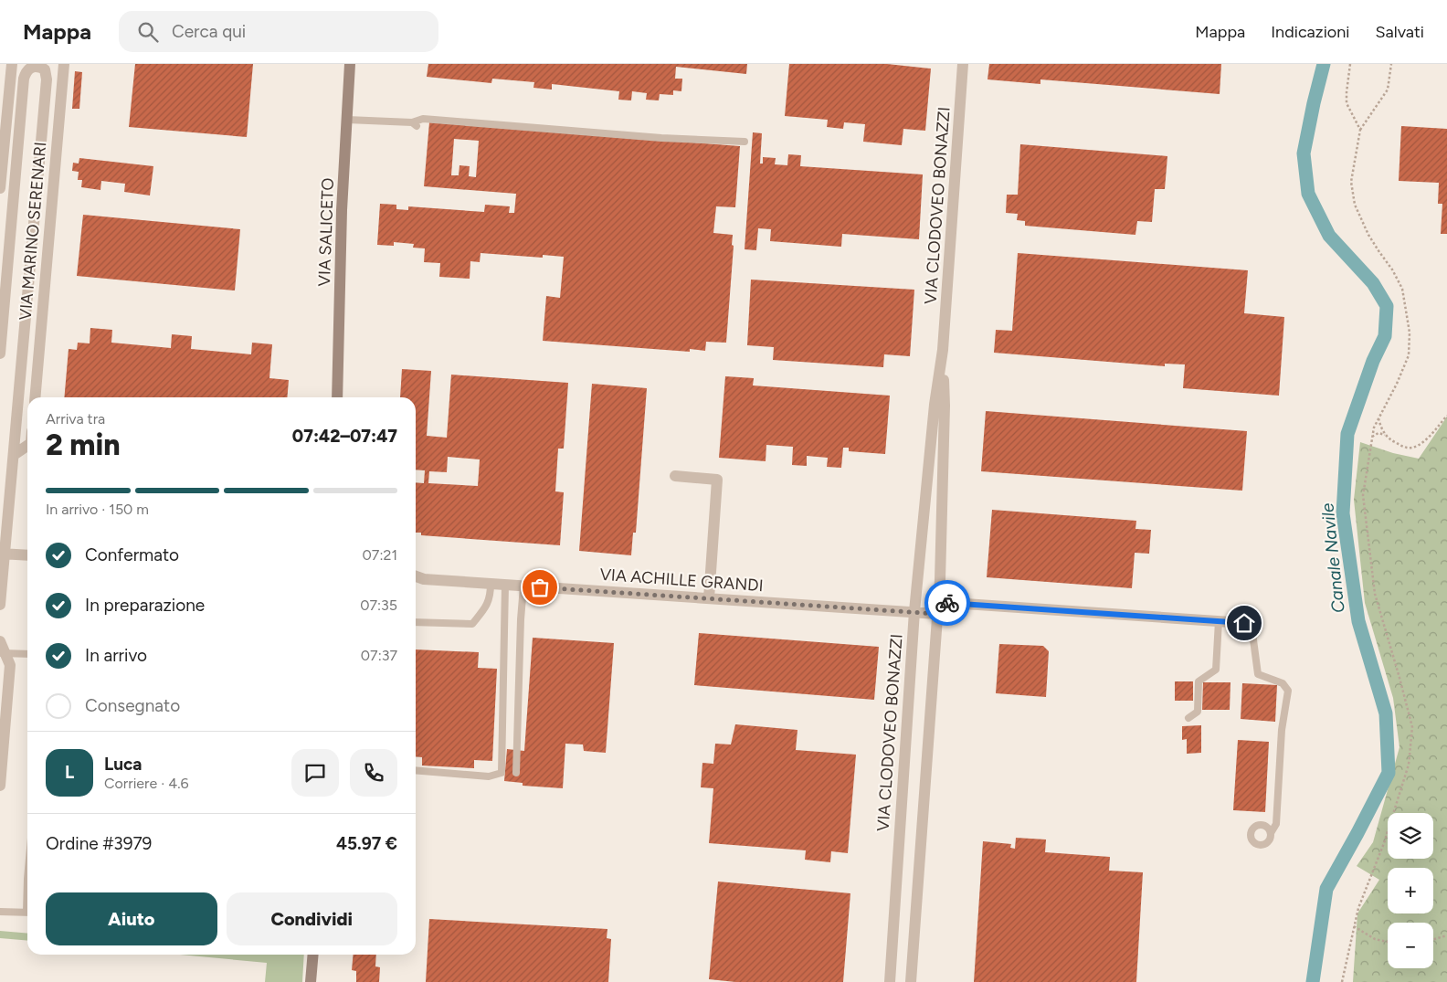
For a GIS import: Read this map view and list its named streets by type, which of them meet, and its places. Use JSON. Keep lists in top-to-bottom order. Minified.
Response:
{"streets":{"main road":["VIA SALICETO"],"street":["VIA CLODOVEO BONAZZI","VIA MARINO SERENARI","VIA ACHILLE GRANDI"]},"crossings":[["VIA CLODOVEO BONAZZI","VIA ACHILLE GRANDI"]],"water":["Canale Navile"],"page":{"header":"Mappa","search":"Cerca qui","nav":["Mappa","Indicazioni","Salvati"],"heading":["2 min","Arriva tra","07:42–07:47"],"panel":["Luca","Corriere · 4.6","Ordine #3979","45.97 €"],"bar":"In arrivo · 150 m","list":[["Confermato","07:21"],["In preparazione","07:35"],["In arrivo","07:37"],"Consegnato"],"round":"L","map_buttons":["+","−"],"buttons":["Aiuto","Condividi"]}}
